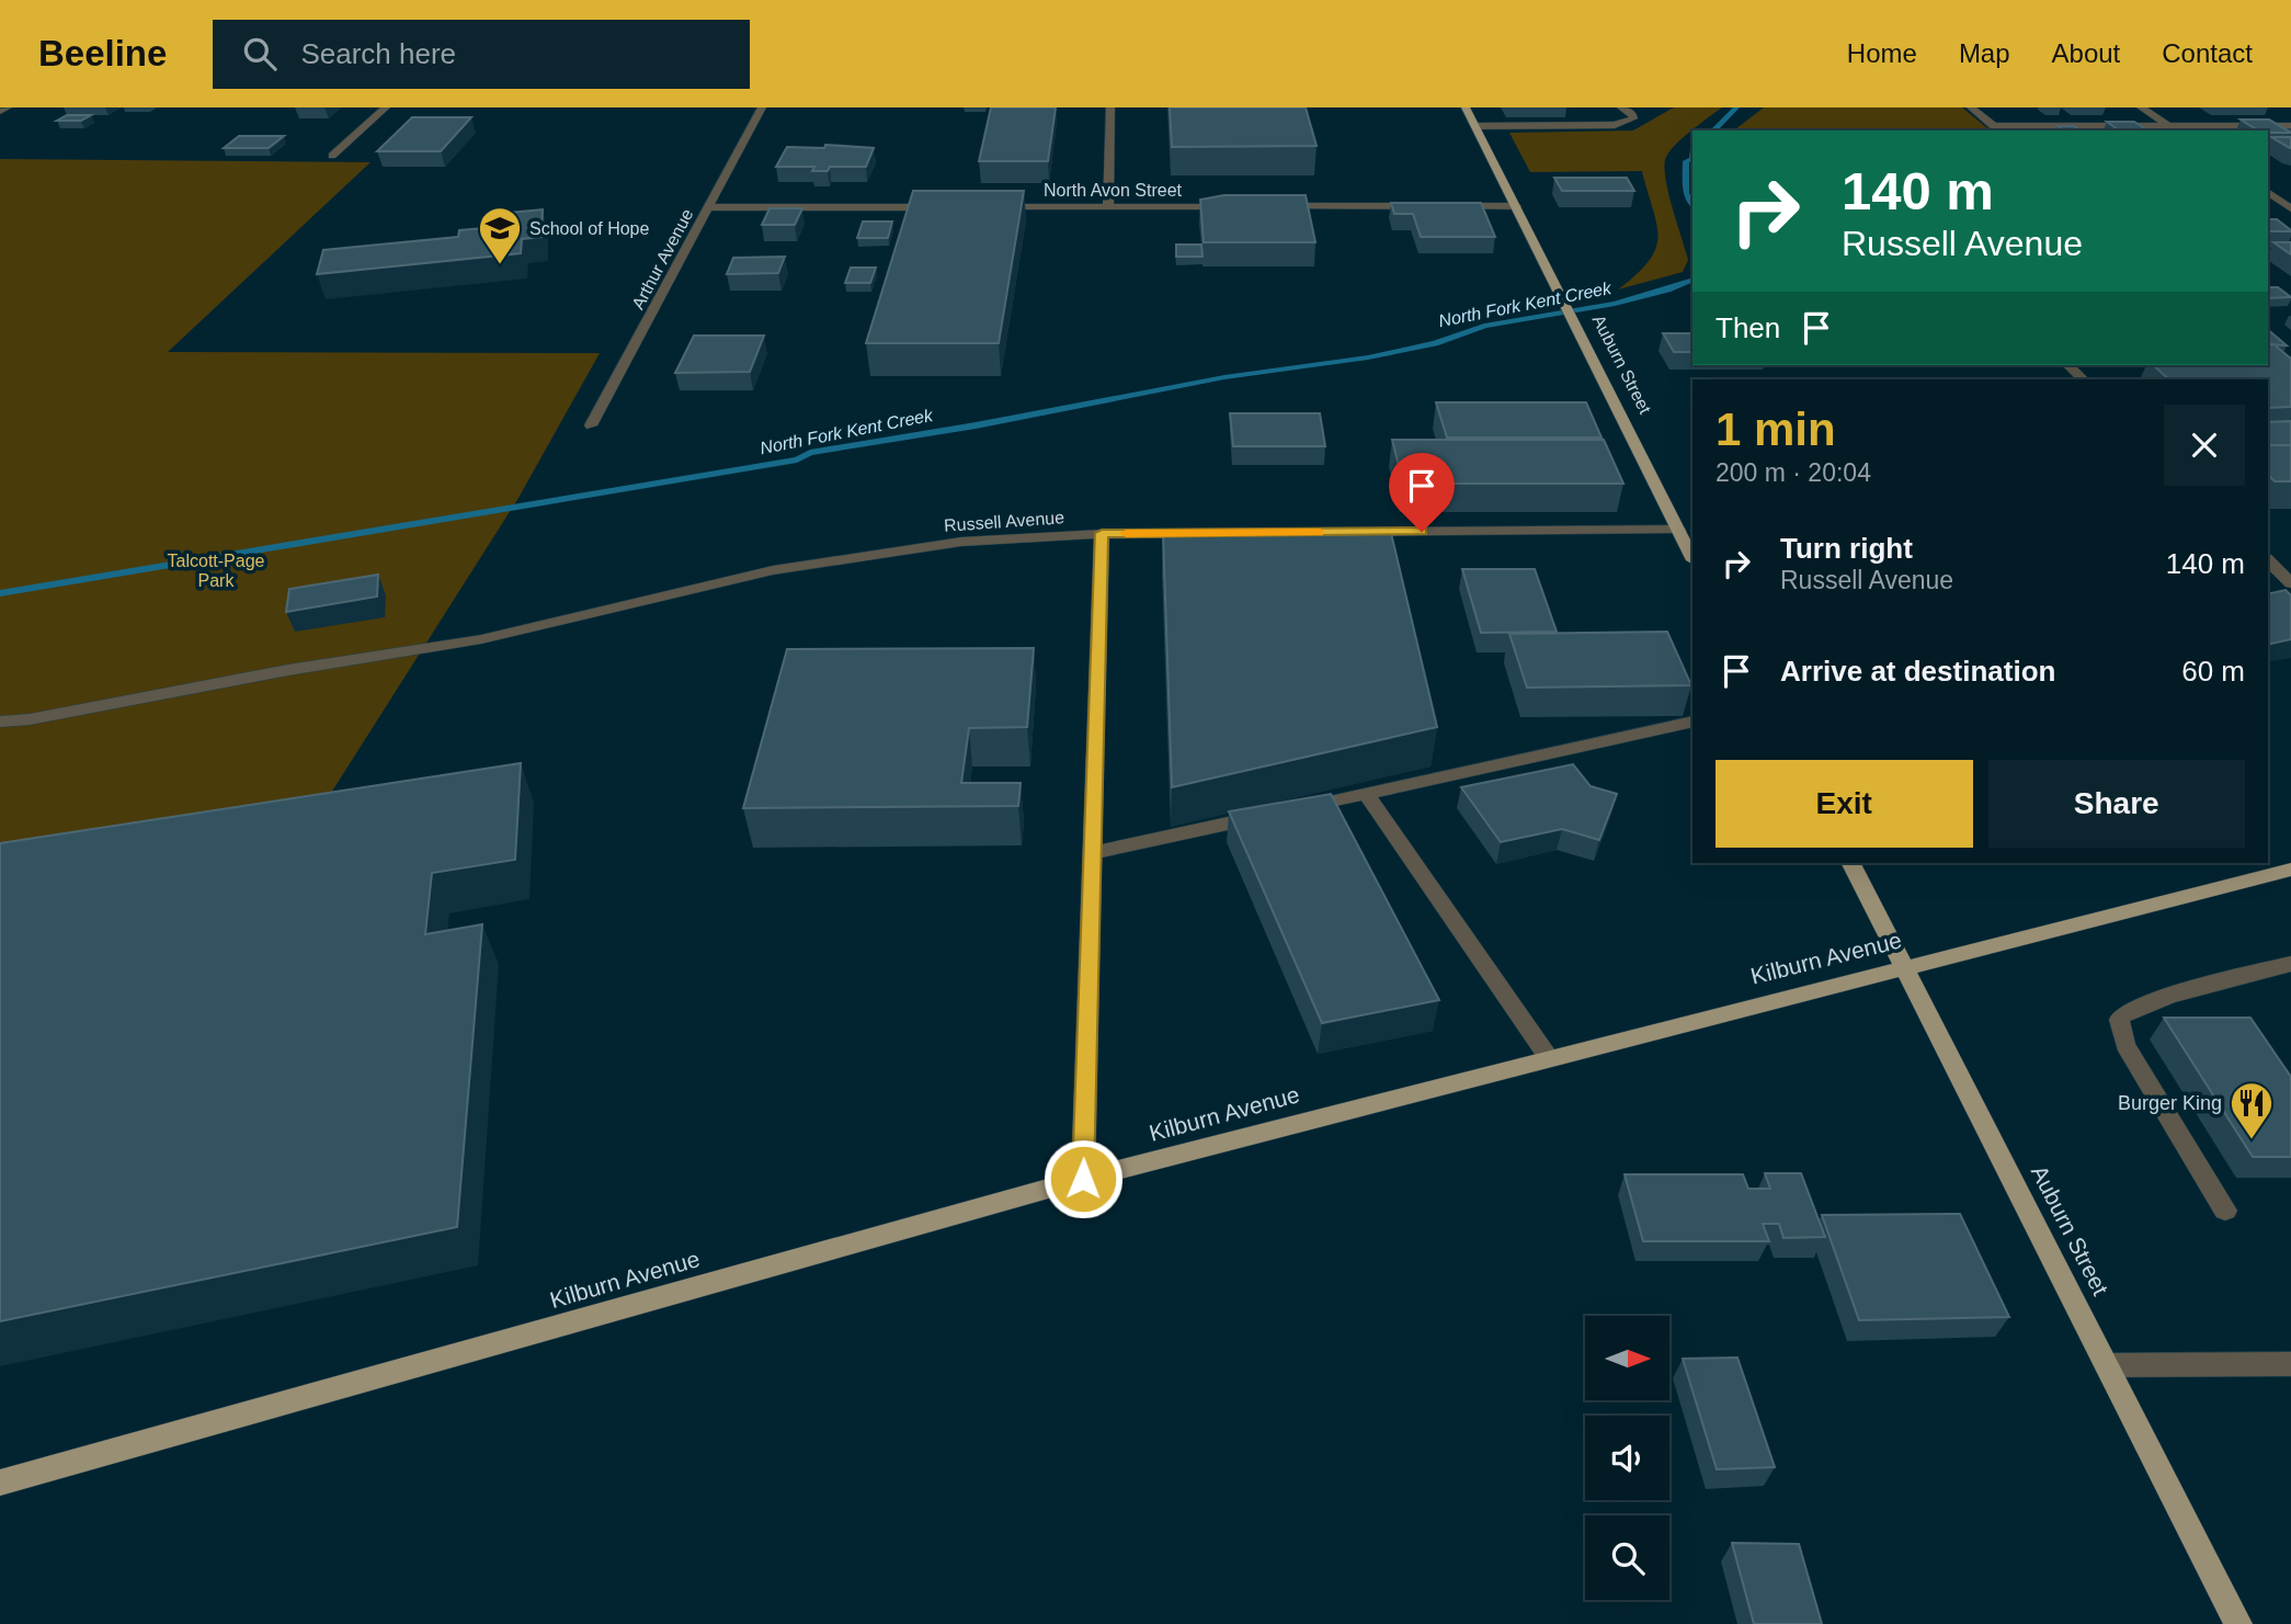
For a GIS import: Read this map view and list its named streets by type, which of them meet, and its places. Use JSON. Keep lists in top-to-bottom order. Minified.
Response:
{"streets":{"main road":["Auburn Street","Kilburn Avenue"],"street":["North Avon Street","Arthur Avenue","Russell Avenue"]},"crossings":[["Auburn Street","Russell Avenue"],["Auburn Street","Kilburn Avenue"]],"water":["North Fork Kent Creek"],"parks":["Talcott-Page Park"],"places":{"school or university":["School of Hope"],"restaurant":["Burger King"]},"north":"right","page":{"header":"Beeline","search":"Search here","nav":["Home","Map","About","Contact"],"turn":["140 m","Russell Avenue"],"then":"Then","heading":["1 min","200 m · 20:04"],"list":[{"name":"Turn right","note":"Russell Avenue","value":"140 m"},{"name":"Arrive at destination","value":"60 m"}],"buttons":["Exit","Share"]}}
